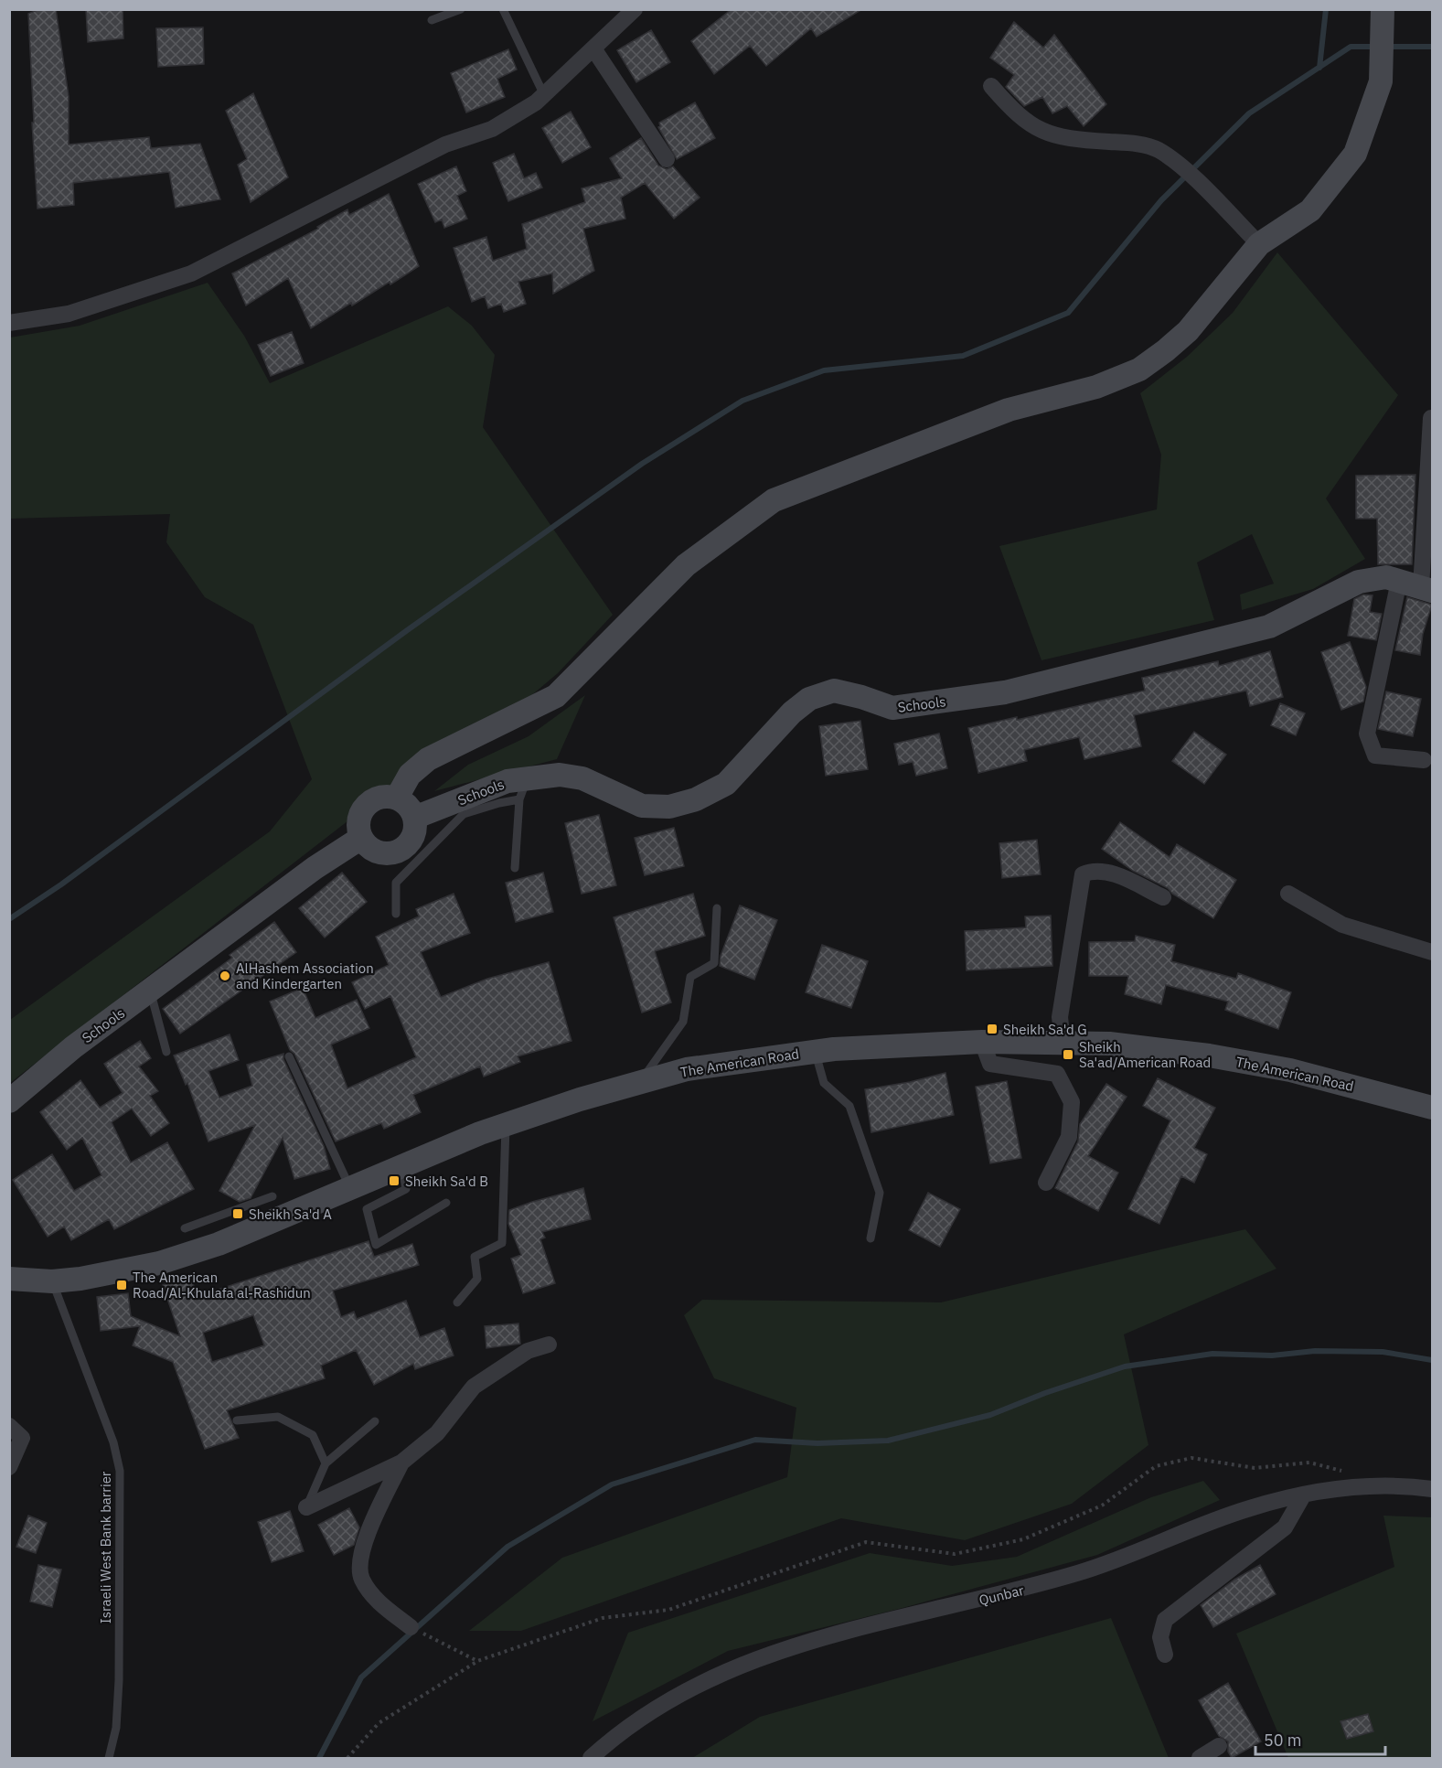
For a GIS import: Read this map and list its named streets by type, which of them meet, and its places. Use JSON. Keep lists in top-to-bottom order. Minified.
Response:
{"streets":{"street":["Schools","The American Road","Qunbar"],"lane":["Israeli West Bank barrier"]},"crossings":[["The American Road","Israeli West Bank barrier"]],"places":{"other":["AlHashem Association and Kindergarten"],"transit":["Sheikh Sa'd G","Sheikh Sa'ad/American Road","Sheikh Sa'd B","Sheikh Sa'd A","The American Road/Al-Khulafa al-Rashidun"]},"scale_bar":"50 m"}
